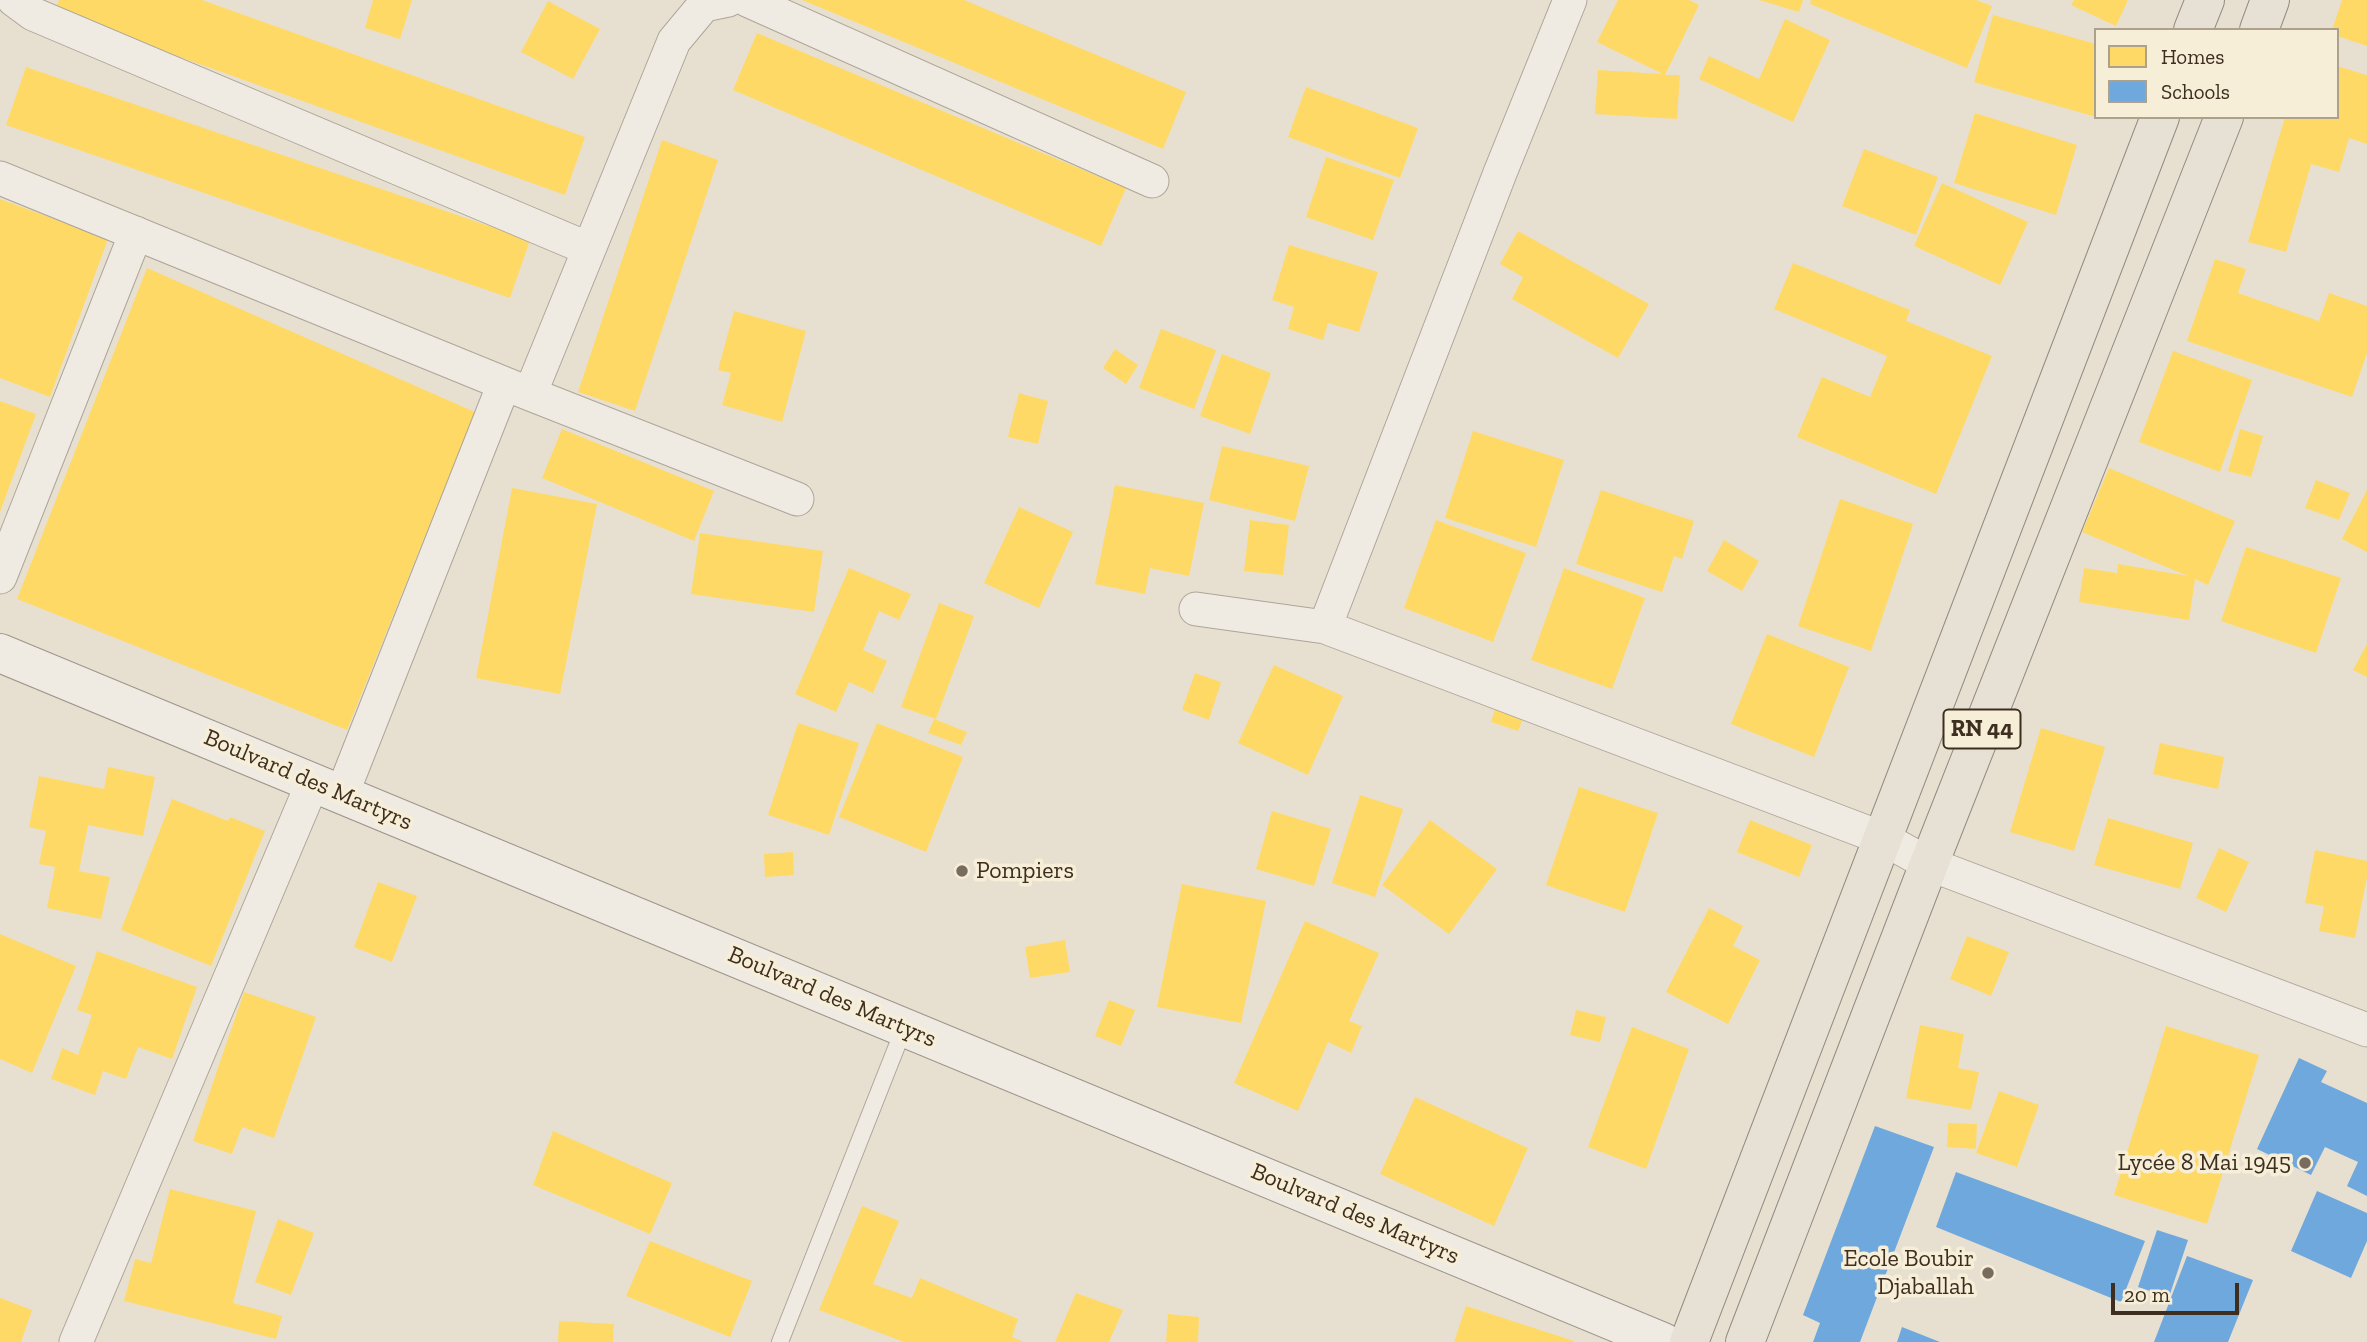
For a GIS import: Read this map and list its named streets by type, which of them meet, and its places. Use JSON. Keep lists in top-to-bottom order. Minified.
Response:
{"streets":{"main road":["RN 44"],"street":["Boulvard des Martyrs"]},"places":["Pompiers","Lycée 8 Mai 1945","Ecole Boubir Djaballah"],"legend":["Homes","Schools"],"scale_bar":"20 m"}
